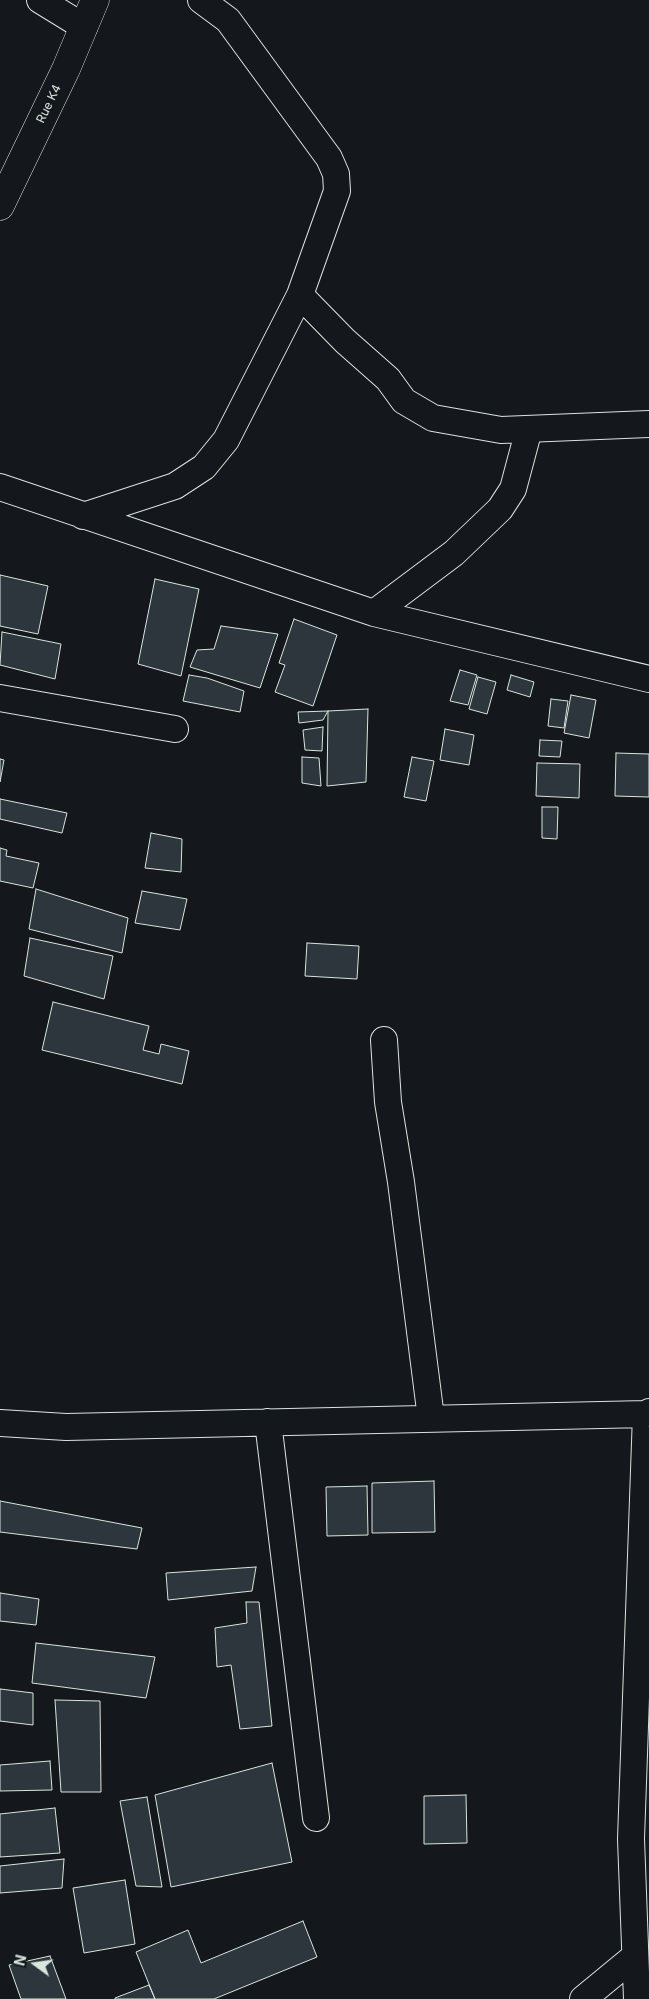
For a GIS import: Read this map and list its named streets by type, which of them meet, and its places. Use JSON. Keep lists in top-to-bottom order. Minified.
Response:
{"streets":{"street":["Rue K4"]},"north":"left"}
